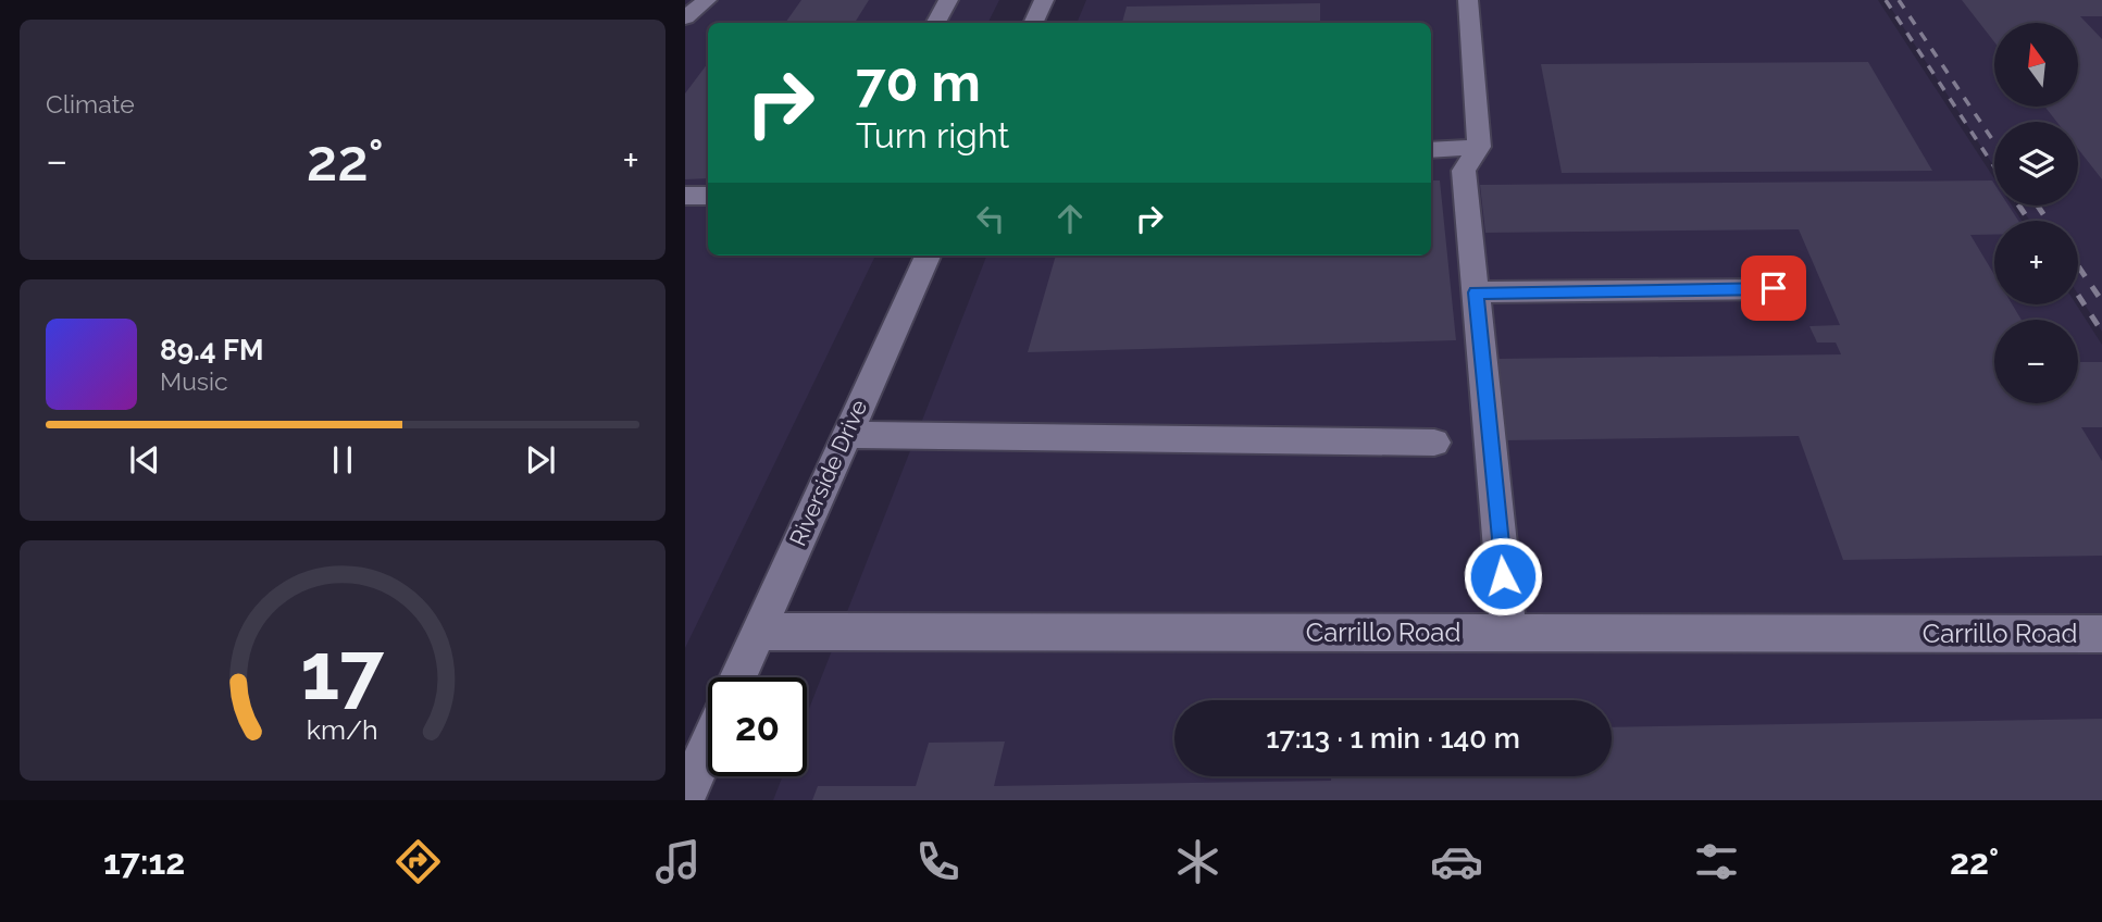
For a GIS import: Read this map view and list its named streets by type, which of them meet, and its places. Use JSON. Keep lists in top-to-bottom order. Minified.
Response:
{"streets":{"street":["Riverside Drive","Carrillo Road"]},"crossings":[["Riverside Drive","Carrillo Road"]],"north":"top","page":{"tile":"Climate","map_buttons":["+","−"],"turn":["70 m","Turn right"],"heat":["−","22°","+"],"song":["89.4 FM","Music"],"limit":"20","trip":"17:13 · 1 min · 140 m","tabs":["17:12","22°"],"gauge":["17","km/h"]}}
